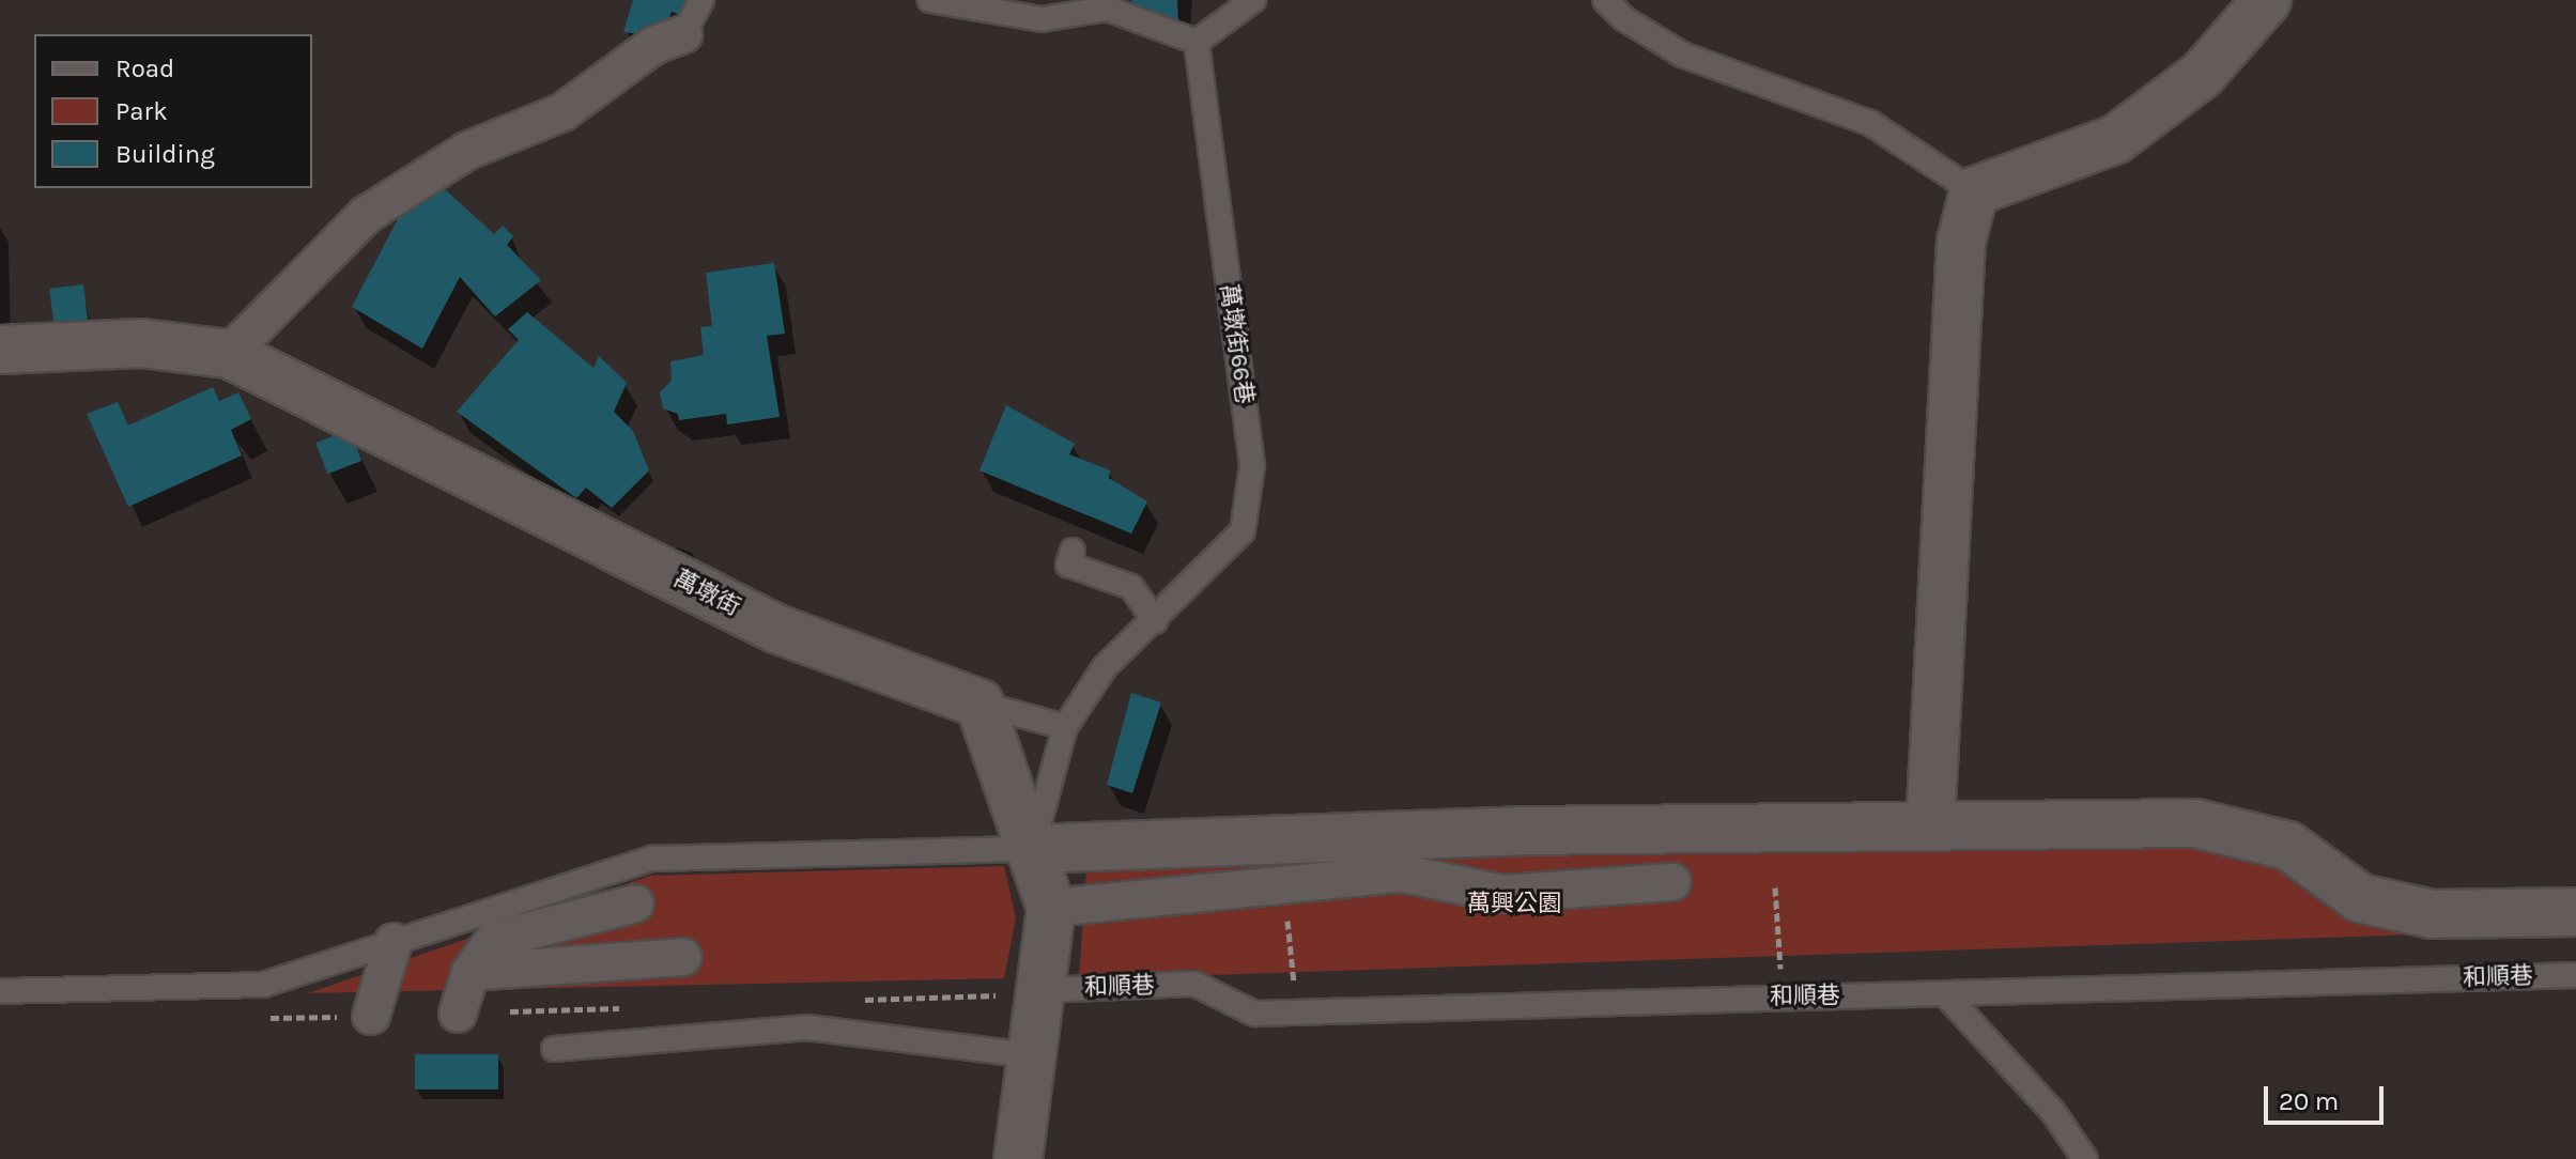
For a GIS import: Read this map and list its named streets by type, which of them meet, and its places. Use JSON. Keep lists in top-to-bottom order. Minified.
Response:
{"streets":{"street":["萬墩街"],"lane":["萬墩街66巷","和順巷"]},"parks":["萬興公園"],"legend":["Road","Park","Building"],"scale_bar":"20 m"}
